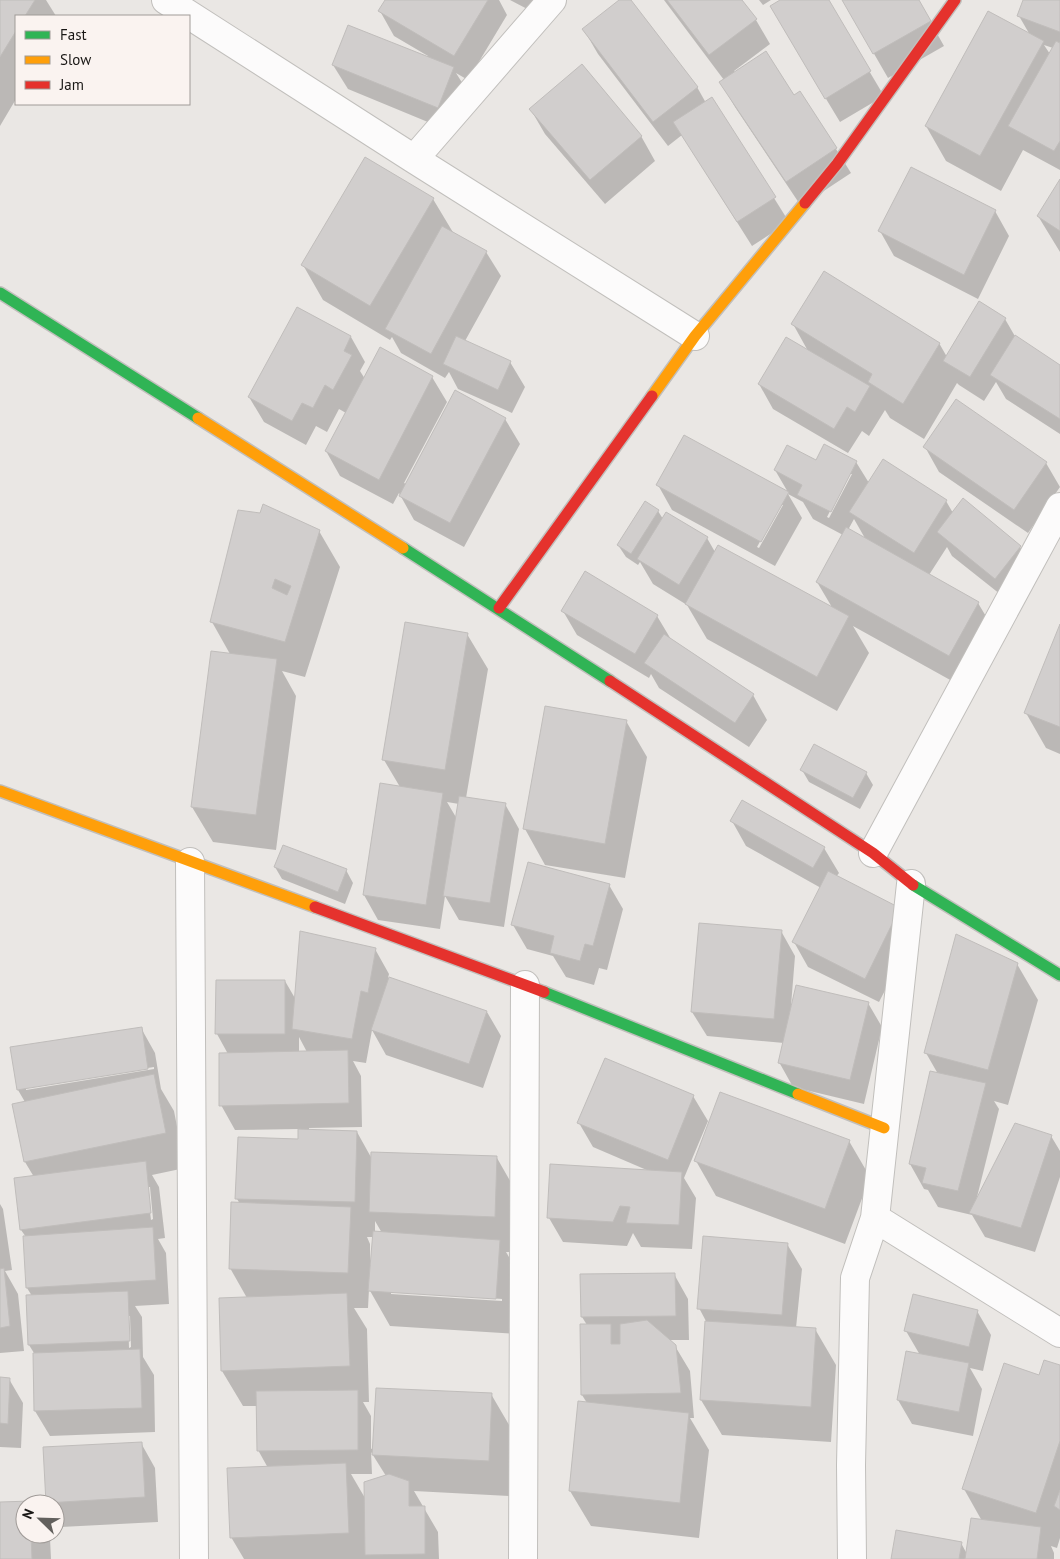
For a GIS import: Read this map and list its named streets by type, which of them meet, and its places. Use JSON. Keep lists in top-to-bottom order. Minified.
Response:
{"legend":["Fast","Slow","Jam"],"north":"top left"}
